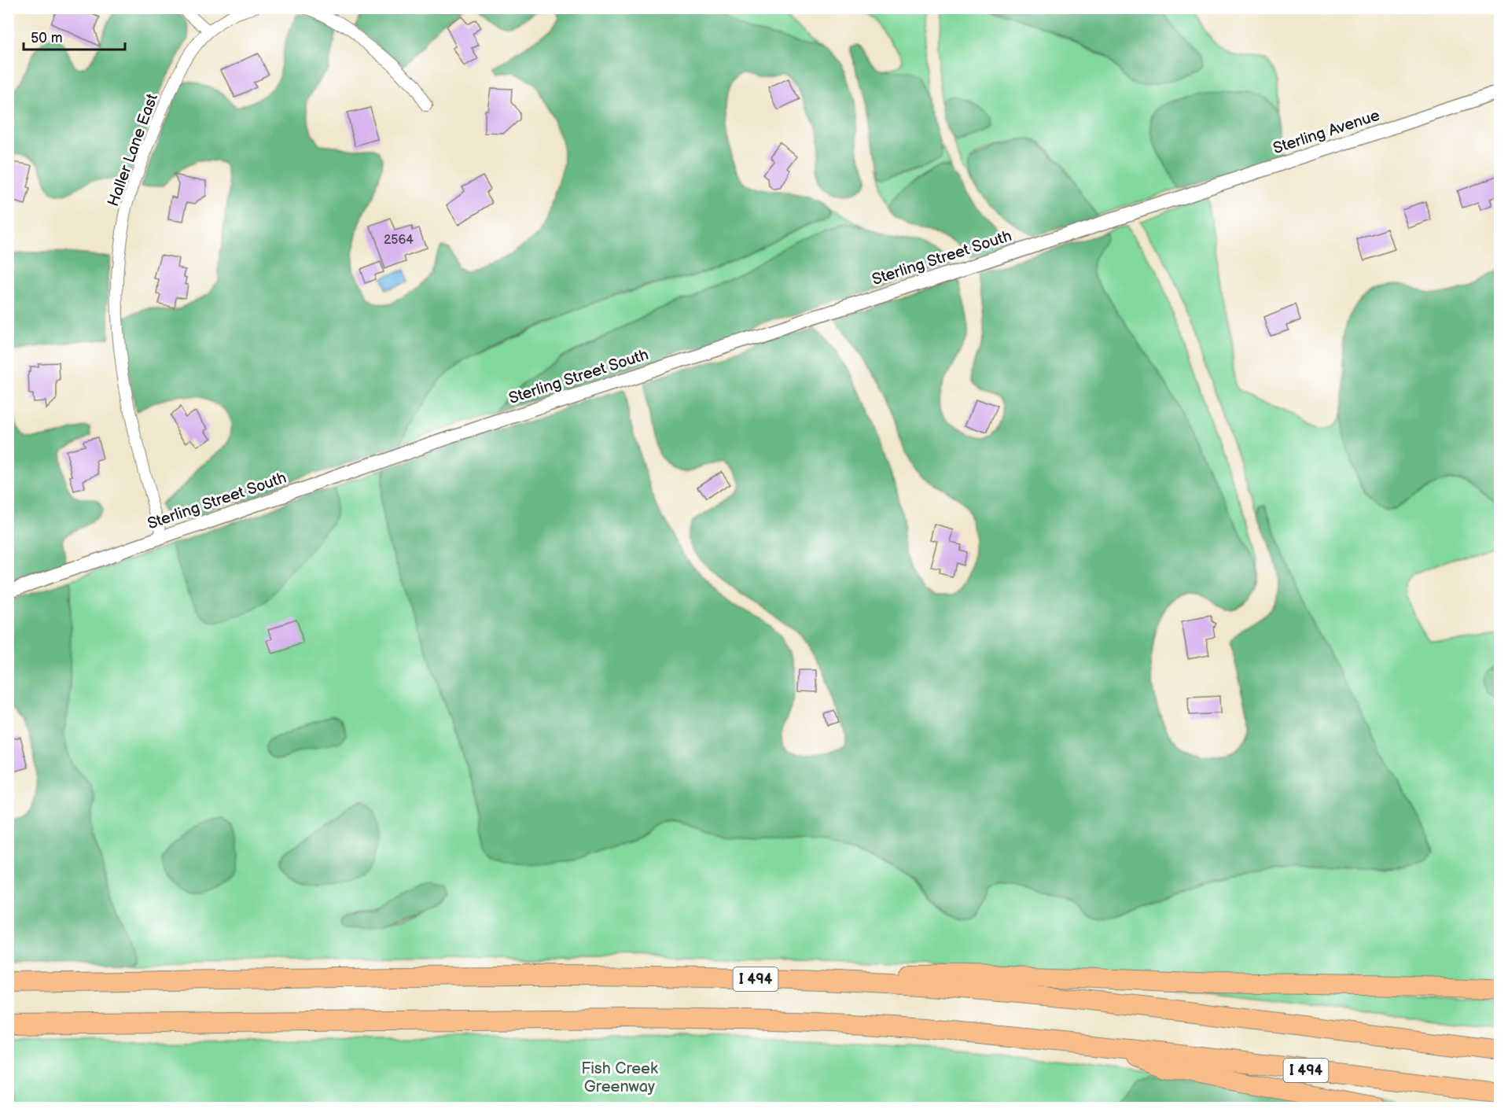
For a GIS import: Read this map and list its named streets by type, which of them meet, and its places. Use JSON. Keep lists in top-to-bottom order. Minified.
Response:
{"streets":{"highway":["I 494"],"street":["Sterling Avenue","Haller Lane East","Sterling Street South"]},"crossings":[["Sterling Avenue","Sterling Street South"],["Haller Lane East","Sterling Street South"]],"parks":["Fish Creek Greenway"],"house_numbers":["2564"],"scale_bar":"50 m"}
